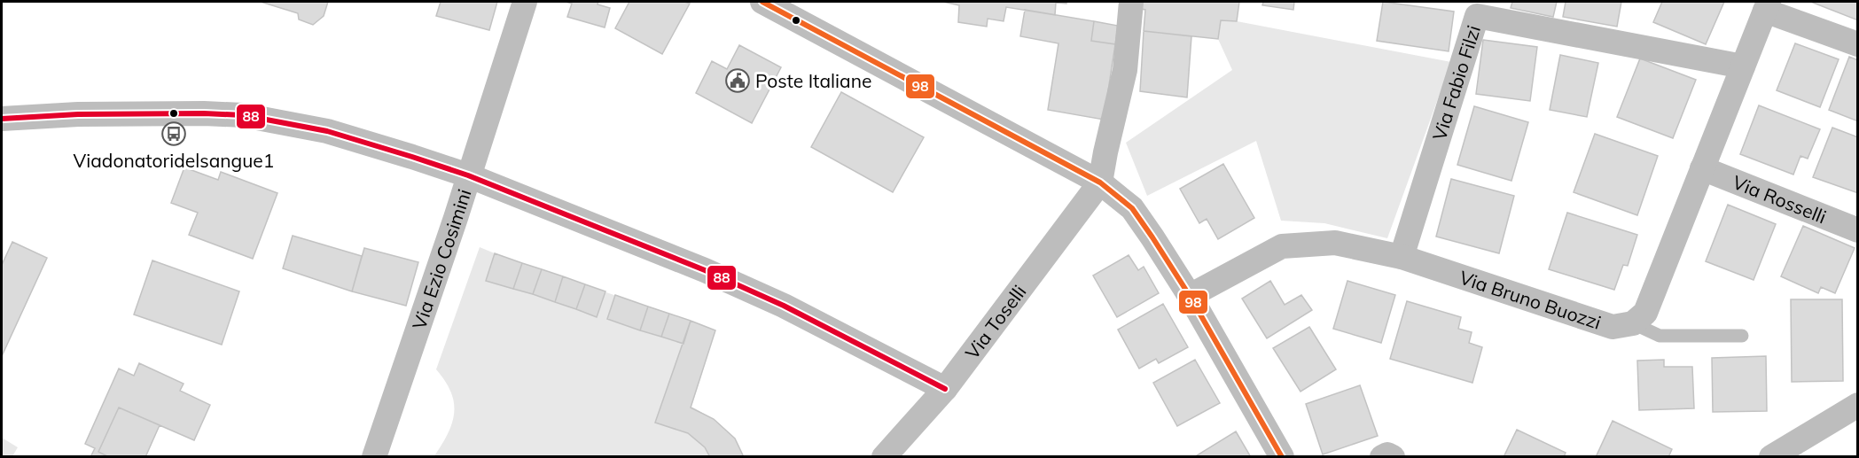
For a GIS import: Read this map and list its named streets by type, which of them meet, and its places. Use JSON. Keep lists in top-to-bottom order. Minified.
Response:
{"streets":{"street":["Via Fabio Filzi","Via Rosselli","Via Ezio Cosimini","Via Bruno Buozzi","Via Toselli"]},"crossings":[["Via Fabio Filzi","Via Bruno Buozzi"]],"places":{"public building":["Poste Italiane"],"bus stop":["Viadonatoridelsangue1"]},"lines":["transit line 98","transit line 88"]}
